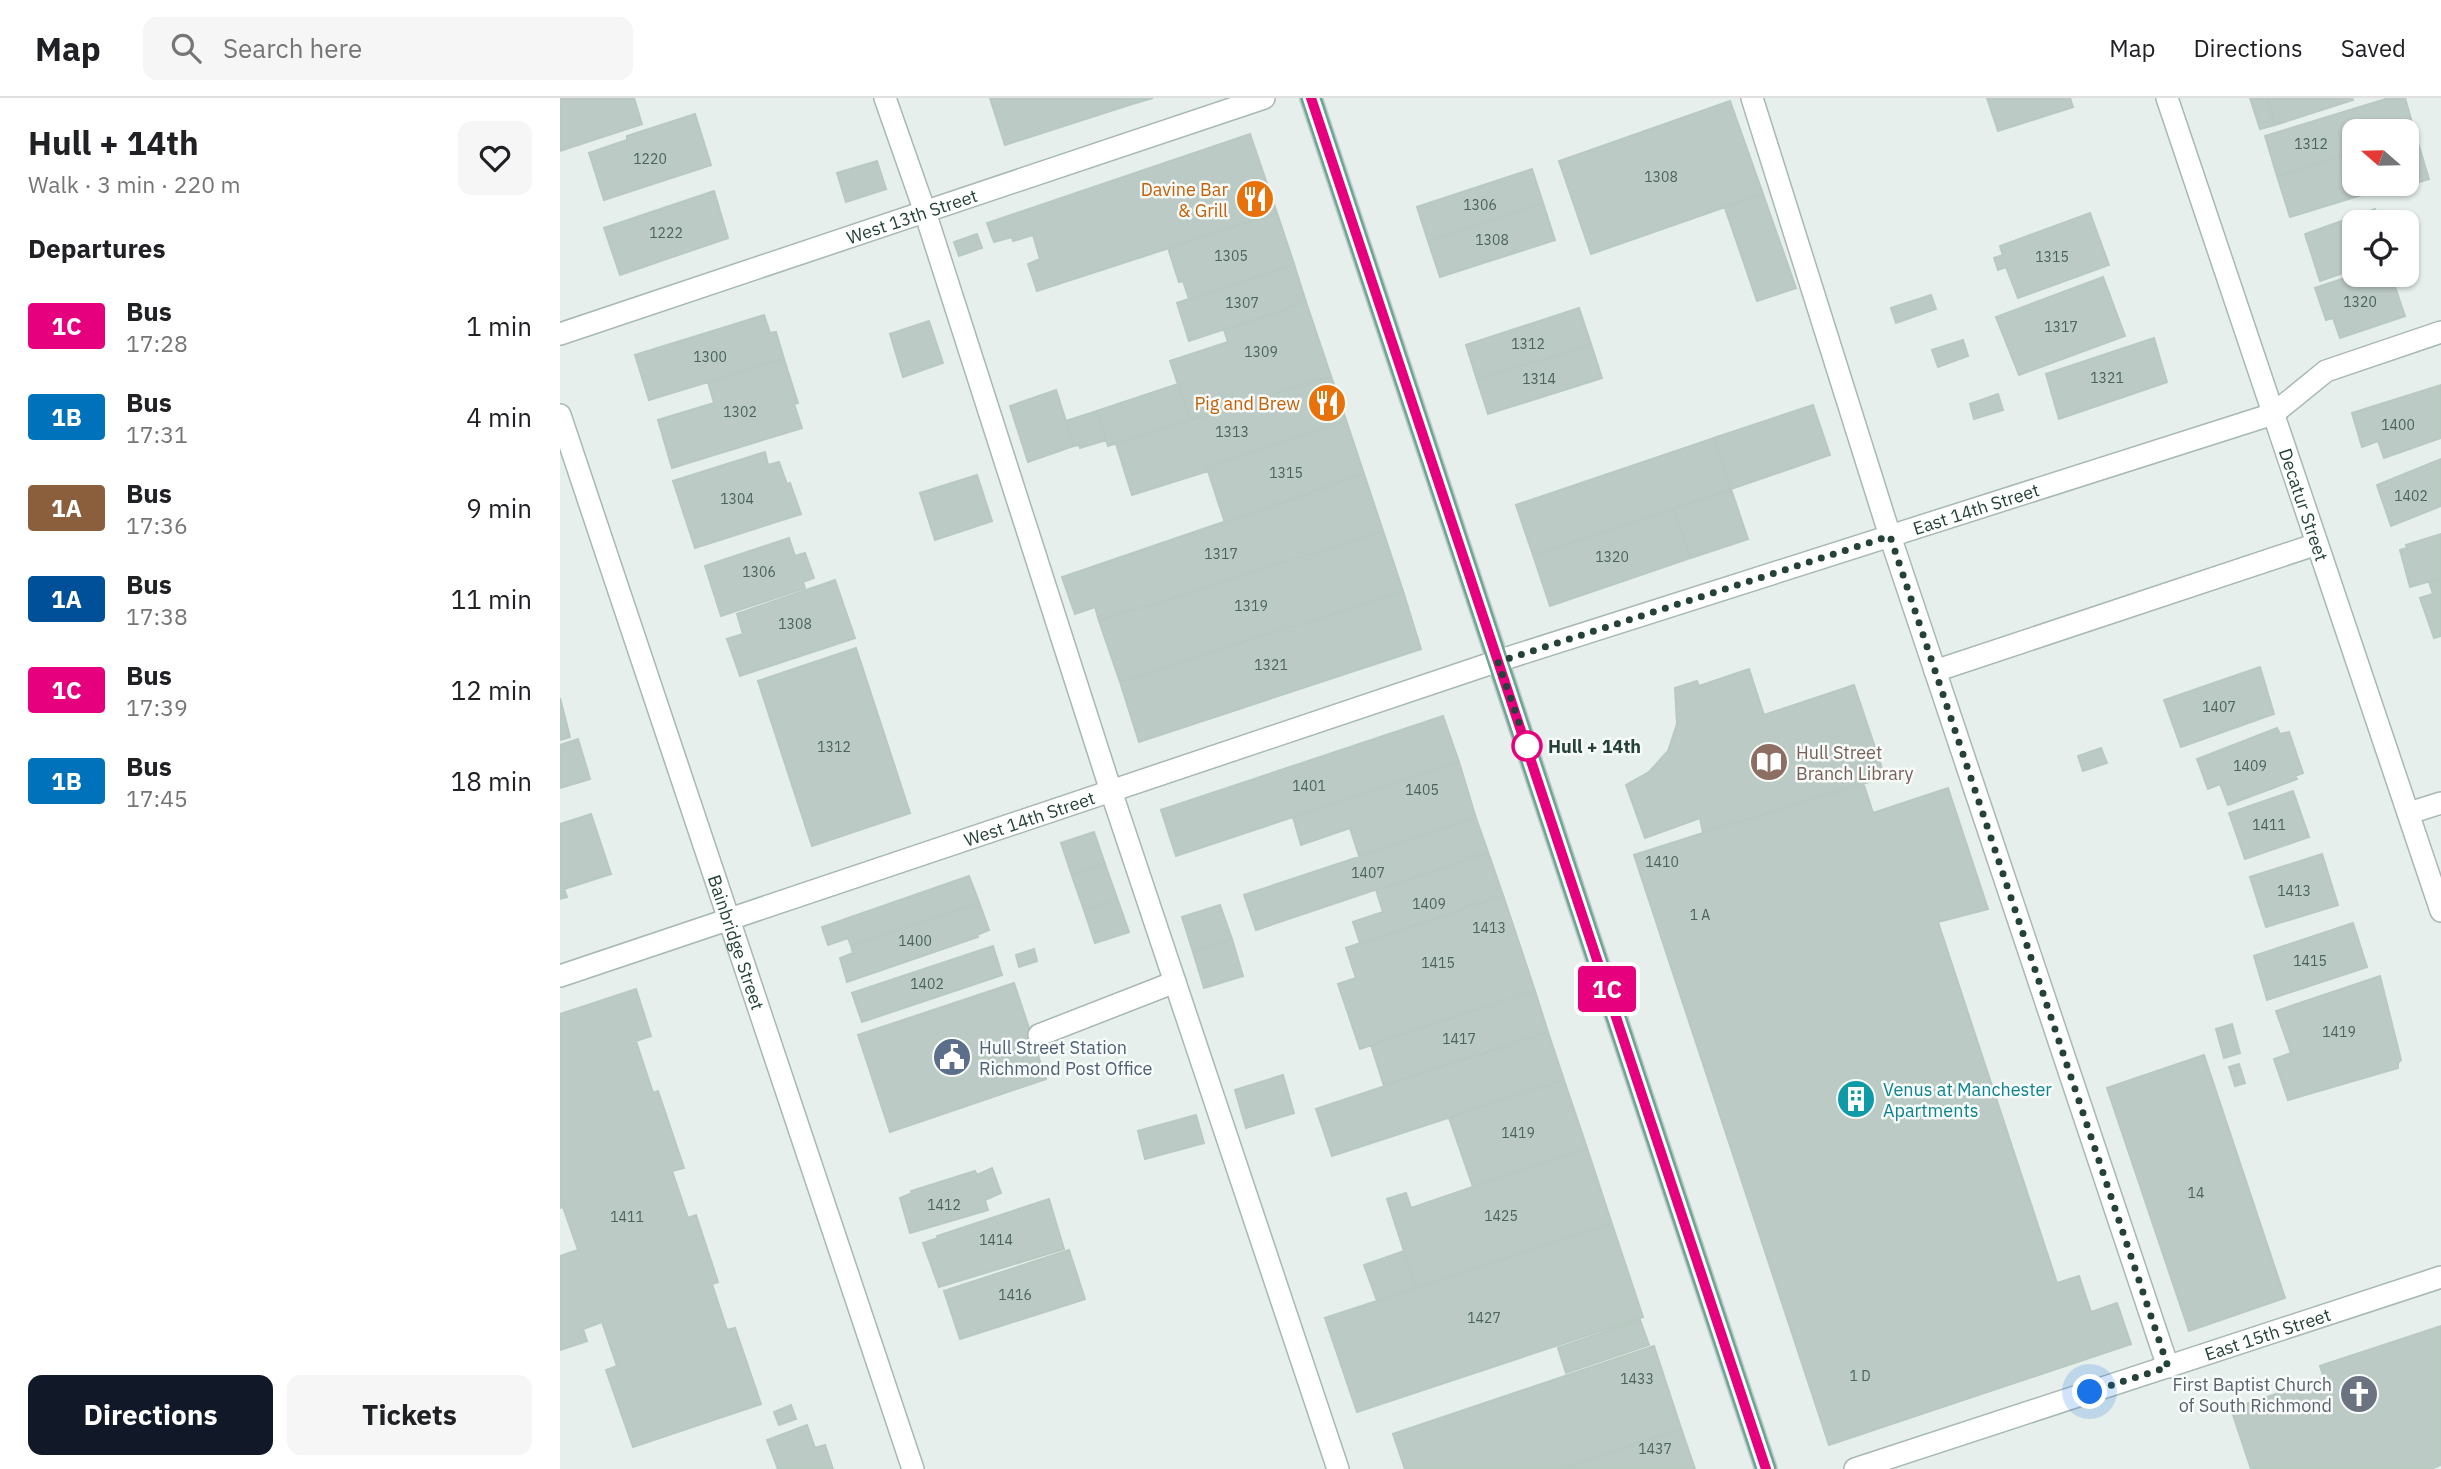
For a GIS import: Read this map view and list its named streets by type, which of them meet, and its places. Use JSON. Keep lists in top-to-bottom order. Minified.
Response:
{"streets":{"street":["West 13th Street","Decatur Street","East 14th Street","West 14th Street","Bainbridge Street","East 15th Street"]},"crossings":[["Decatur Street","East 14th Street"],["East 14th Street","West 14th Street"],["West 14th Street","Bainbridge Street"]],"places":{"restaurant":["Davine Bar & Grill","Pig and Brew"],"other":["Hull + 14th"],"library":["Hull Street Branch Library"],"public building":["Hull Street Station Richmond Post Office"],"building":["Venus at Manchester Apartments"],"church":["First Baptist Church of South Richmond"]},"lines":["bus line 1C"],"house_numbers":["1312","1220","1308","1306","1222","1308","1305","1315","1320","1307","1317","1312","1309","1300","1321","1314","1302","1400","1313","1315","1402","1304","1317","1320","1306","1319","1308","1321","1407","1312","1409","1401","1405","1411","1410","1407","1413","1409","1 A","1413","1400","1415","1415","1402","1419","1417","1419","14","1412","1425","1411","1414","1416","1427","1 D","1433","1437"],"north":"left","page":{"header":"Map","search":"Search here","nav":["Map","Directions","Saved"],"heading":[["Hull + 14th","Walk · 3 min · 220 m"],"Departures"],"on_map":"1C","list":[{"mark":"1C","name":"Bus","note":"17:28","value":"1 min"},{"mark":"1B","name":"Bus","note":"17:31","value":"4 min"},{"mark":"1A","name":"Bus","note":"17:36","value":"9 min"},{"mark":"1A","name":"Bus","note":"17:38","value":"11 min"},{"mark":"1C","name":"Bus","note":"17:39","value":"12 min"},{"mark":"1B","name":"Bus","note":"17:45","value":"18 min"}],"buttons":["Directions","Tickets"]}}
